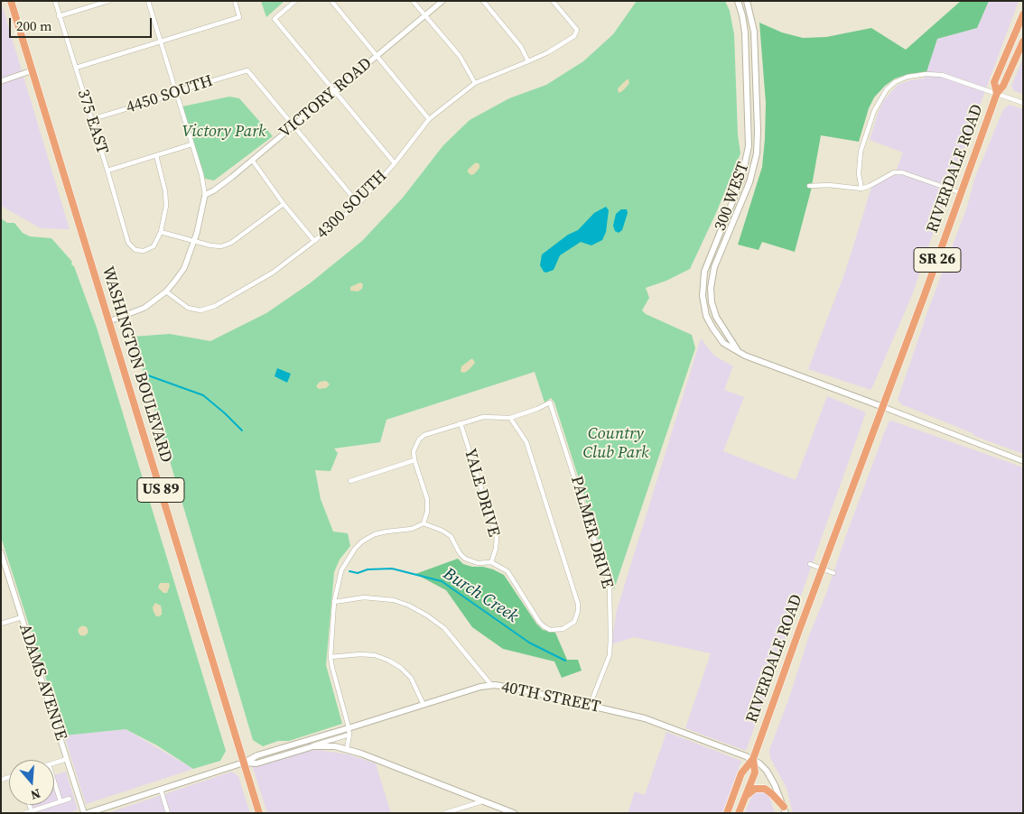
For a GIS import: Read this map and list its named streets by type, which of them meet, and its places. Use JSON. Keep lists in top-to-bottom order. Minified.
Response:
{"streets":{"main road":["RIVERDALE ROAD","300 WEST","SR 26","WASHINGTON BOULEVARD","US 89","40TH STREET"],"street":["4450 SOUTH","VICTORY ROAD","375 EAST","4300 SOUTH","YALE DRIVE","PALMER DRIVE","ADAMS AVENUE"]},"crossings":[["4450 SOUTH","VICTORY ROAD"],["4450 SOUTH","375 EAST"],["RIVERDALE ROAD","300 WEST"],["RIVERDALE ROAD","SR 26"],["RIVERDALE ROAD","40TH STREET"],["300 WEST","SR 26"],["SR 26","40TH STREET"],["WASHINGTON BOULEVARD","40TH STREET"],["PALMER DRIVE","40TH STREET"]],"water":["Burch Creek"],"parks":["Victory Park","Country Club Park"],"scale_bar":"200 m","north":"bottom"}
